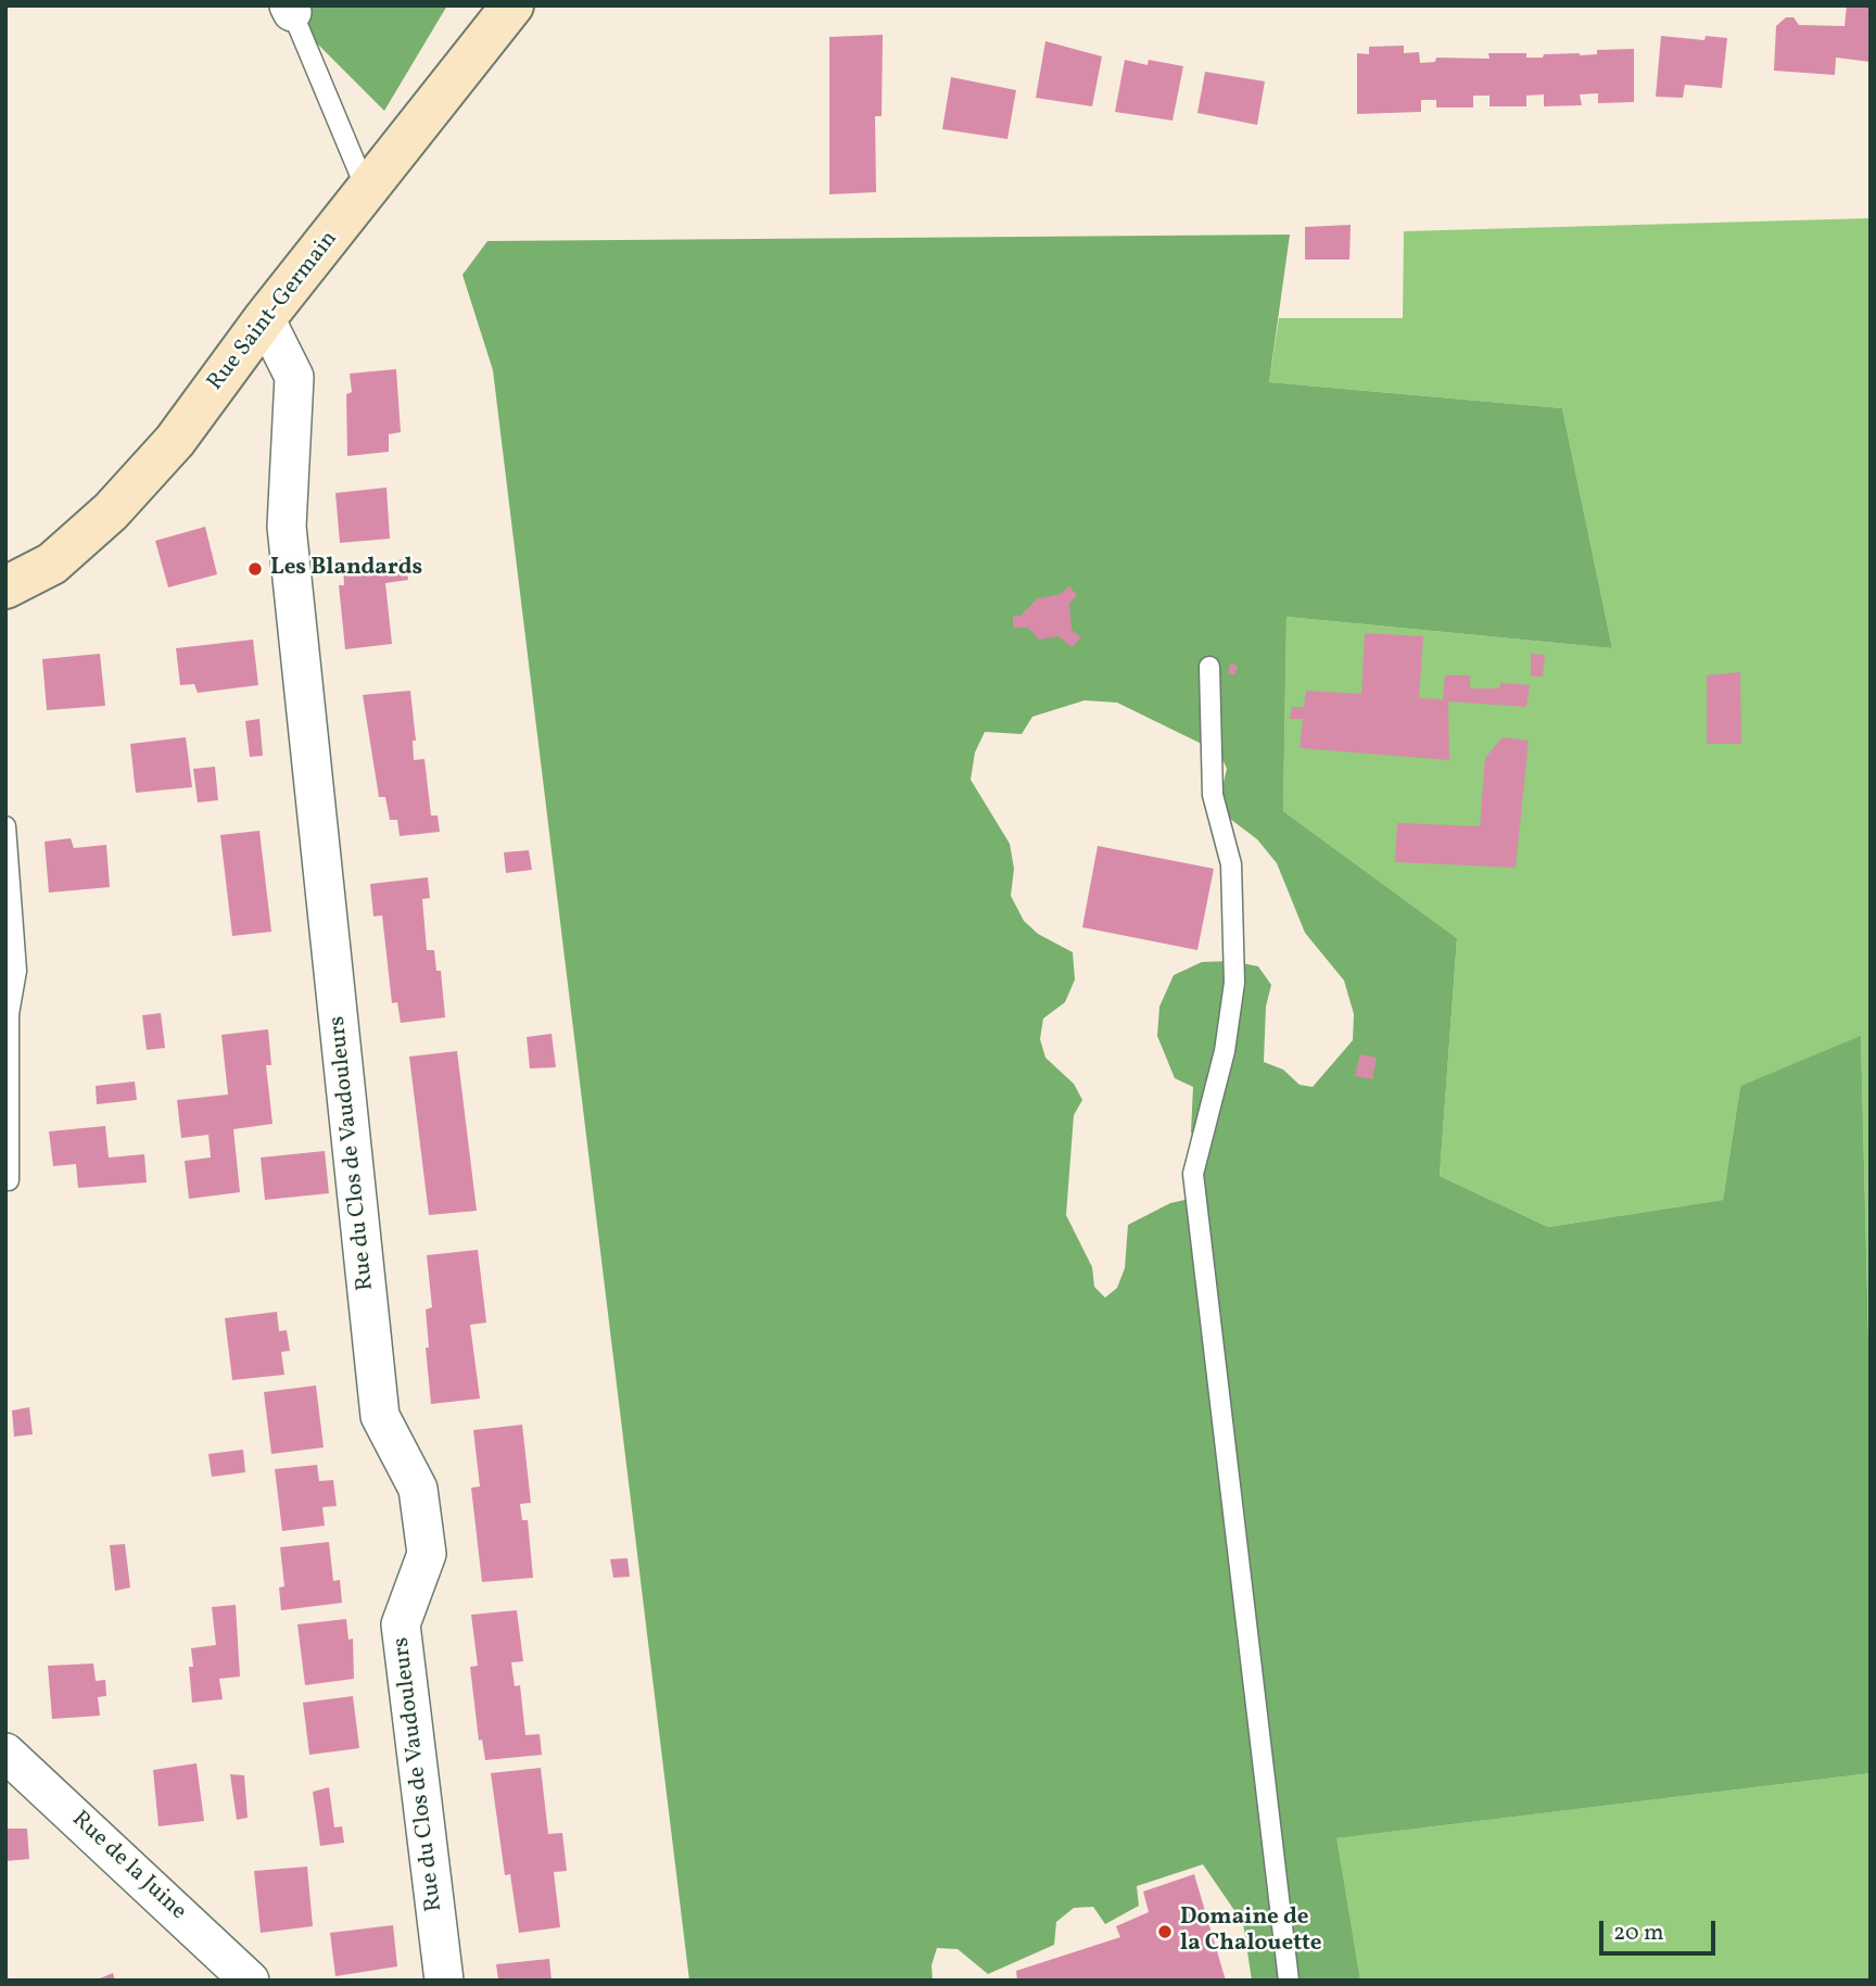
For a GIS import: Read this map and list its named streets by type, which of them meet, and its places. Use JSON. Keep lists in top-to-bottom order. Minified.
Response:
{"streets":{"main road":["Rue Saint-Germain"],"street":["Rue du Clos de Vaudouleurs","Rue de la Juine"]},"crossings":[["Rue Saint-Germain","Rue du Clos de Vaudouleurs"]],"places":["Les Blandards","Domaine de la Chalouette"],"scale_bar":"20 m"}
